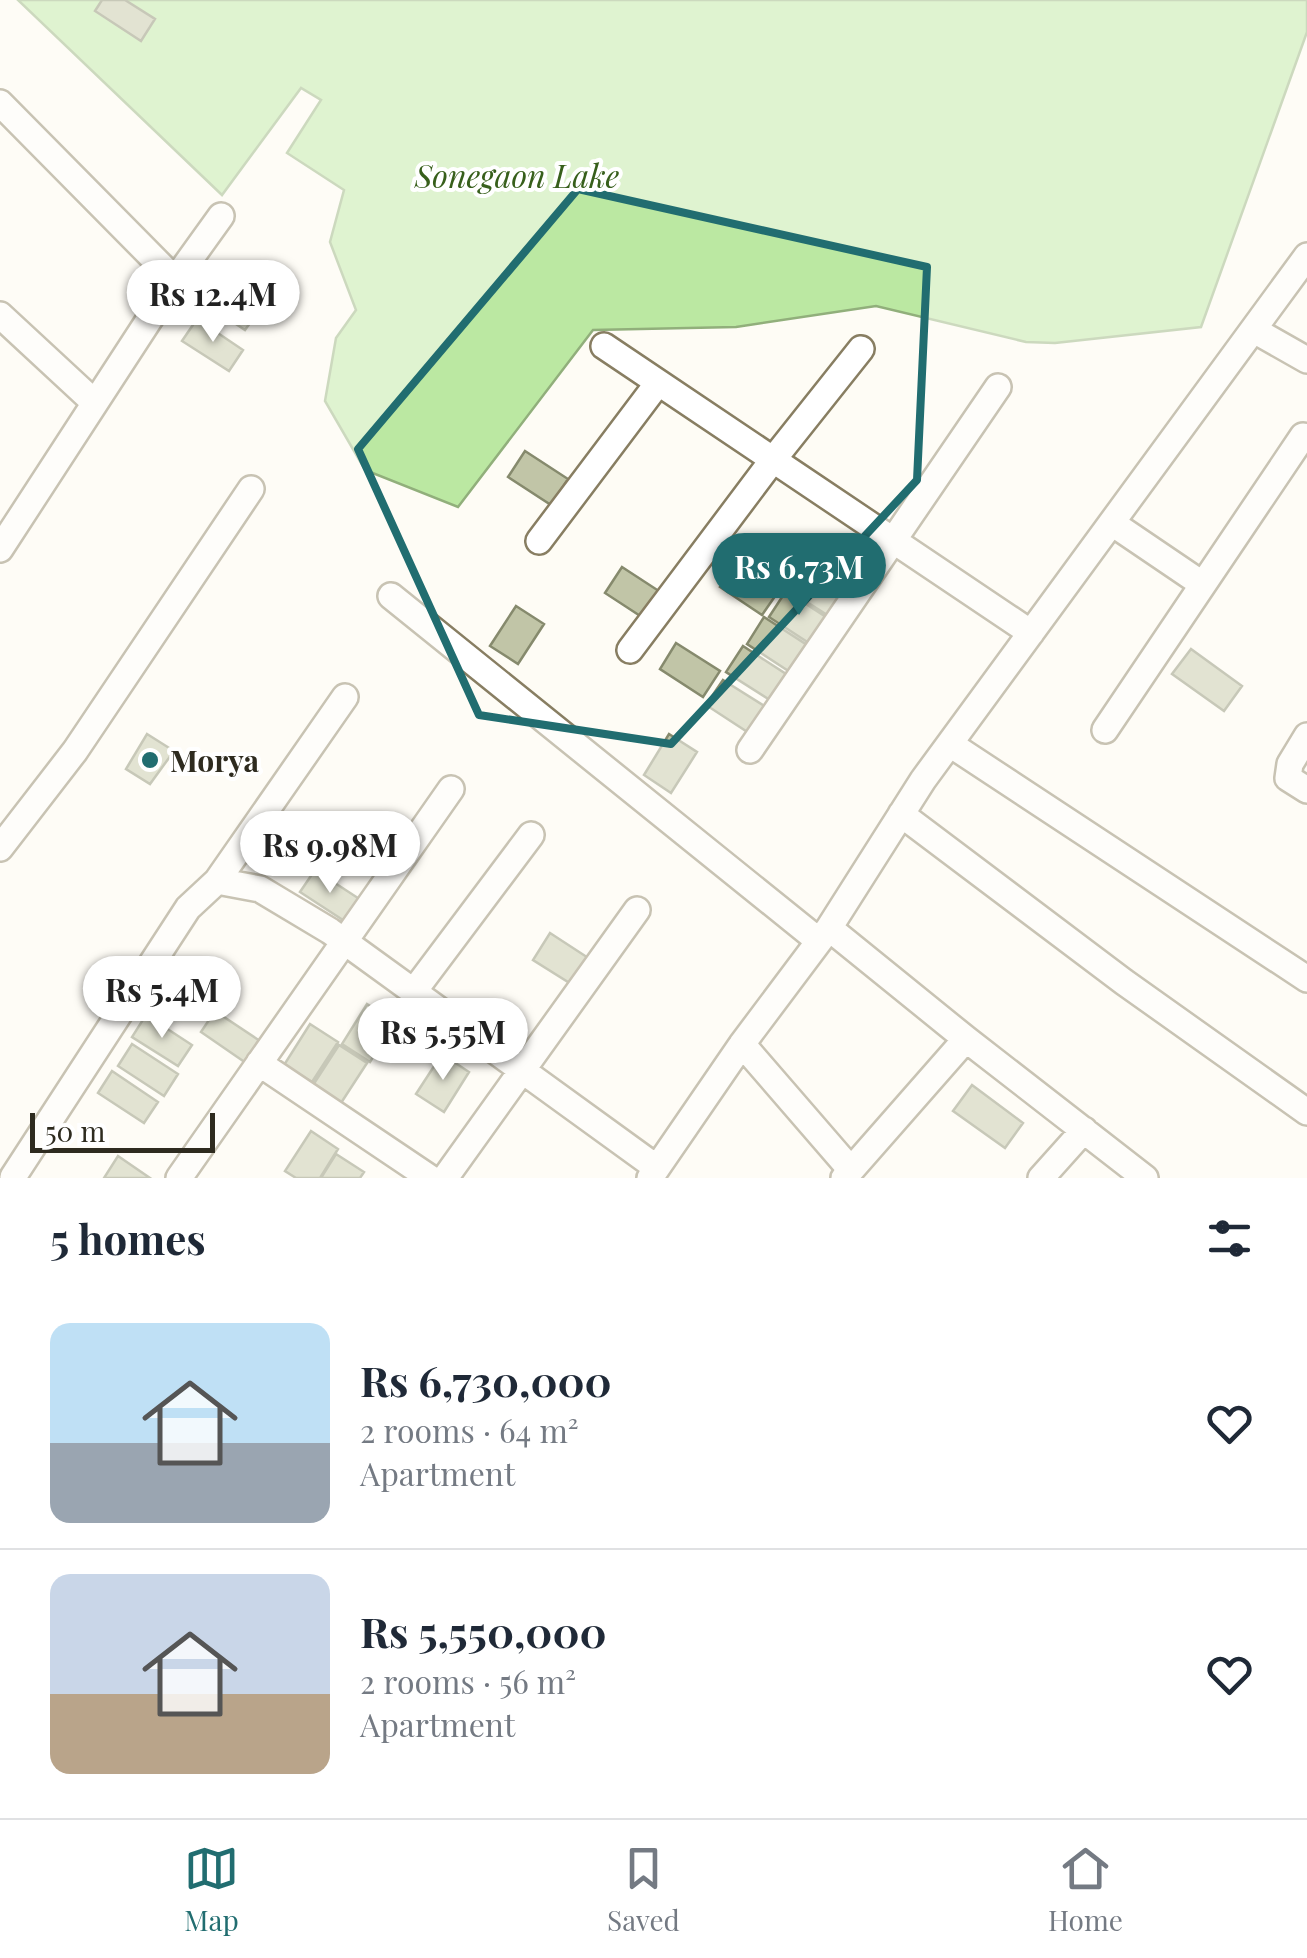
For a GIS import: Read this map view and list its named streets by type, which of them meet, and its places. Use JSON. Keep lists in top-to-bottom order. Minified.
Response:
{"water":["Sonegaon Lake"],"places":["Morya"],"scale_bar":"50 m","page":{"price":["Rs 12.4M","Rs 6.73M","Rs 9.98M","Rs 5.4M","Rs 5.55M"],"scale":"50 m","heading":"5 homes","list":[{"name":"Rs 6,730,000","note":"2 rooms · 64 m² · Apartment"},{"name":"Rs 5,550,000","note":"2 rooms · 56 m² · Apartment"}],"tabs":["Map","Saved","Home"]}}
